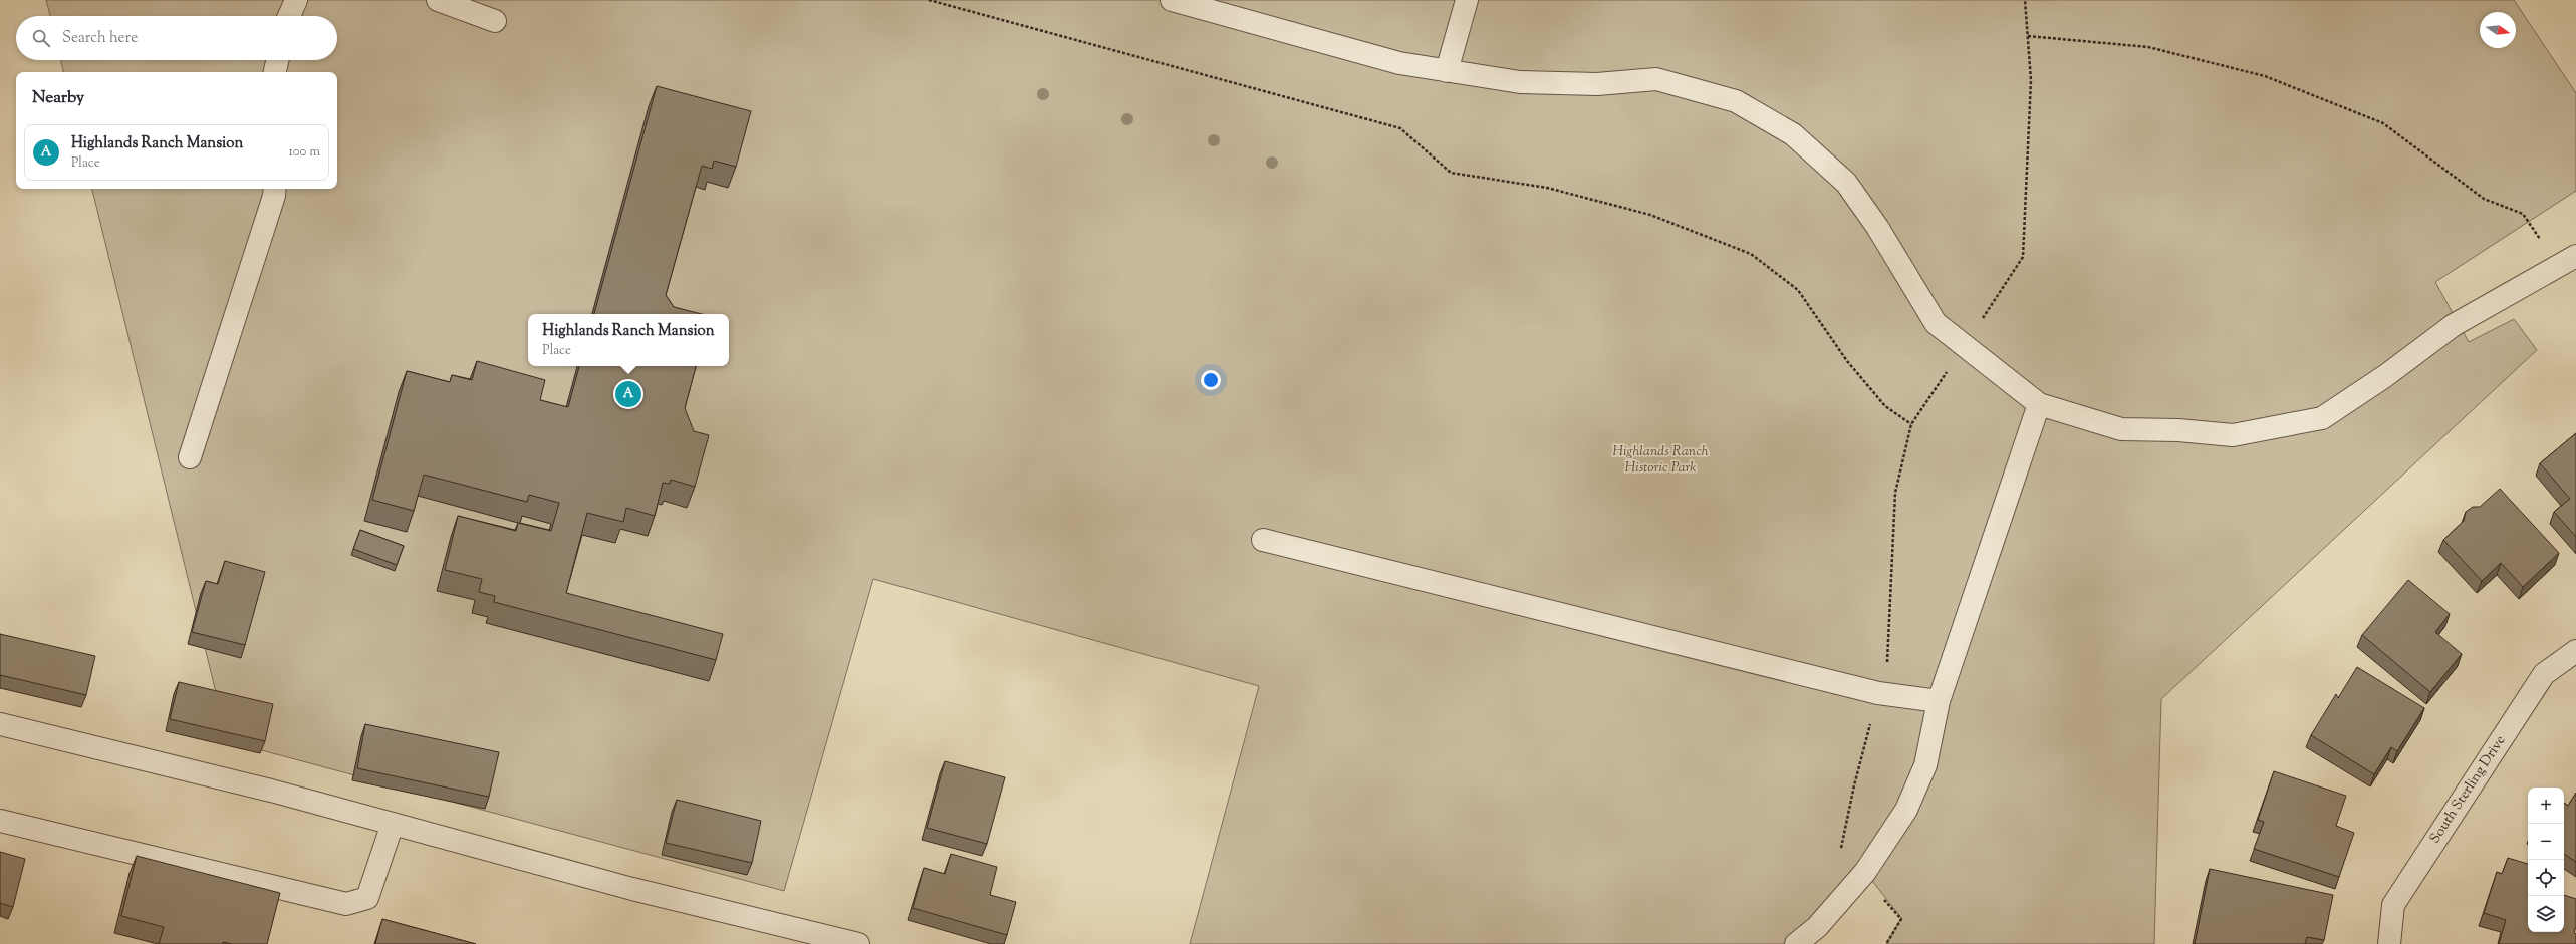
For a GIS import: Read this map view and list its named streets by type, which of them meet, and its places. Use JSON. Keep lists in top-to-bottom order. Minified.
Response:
{"streets":{"street":["South Sterling Drive"]},"parks":["Highlands Ranch Historic Park"],"north":"right","page":{"search":"Search here","heading":"Nearby","list":[{"mark":"A","name":"Highlands Ranch Mansion","note":"Place","value":"100 m"}],"popup":["Highlands Ranch Mansion","Place"],"pins":"A","map_buttons":["+","−"]}}
